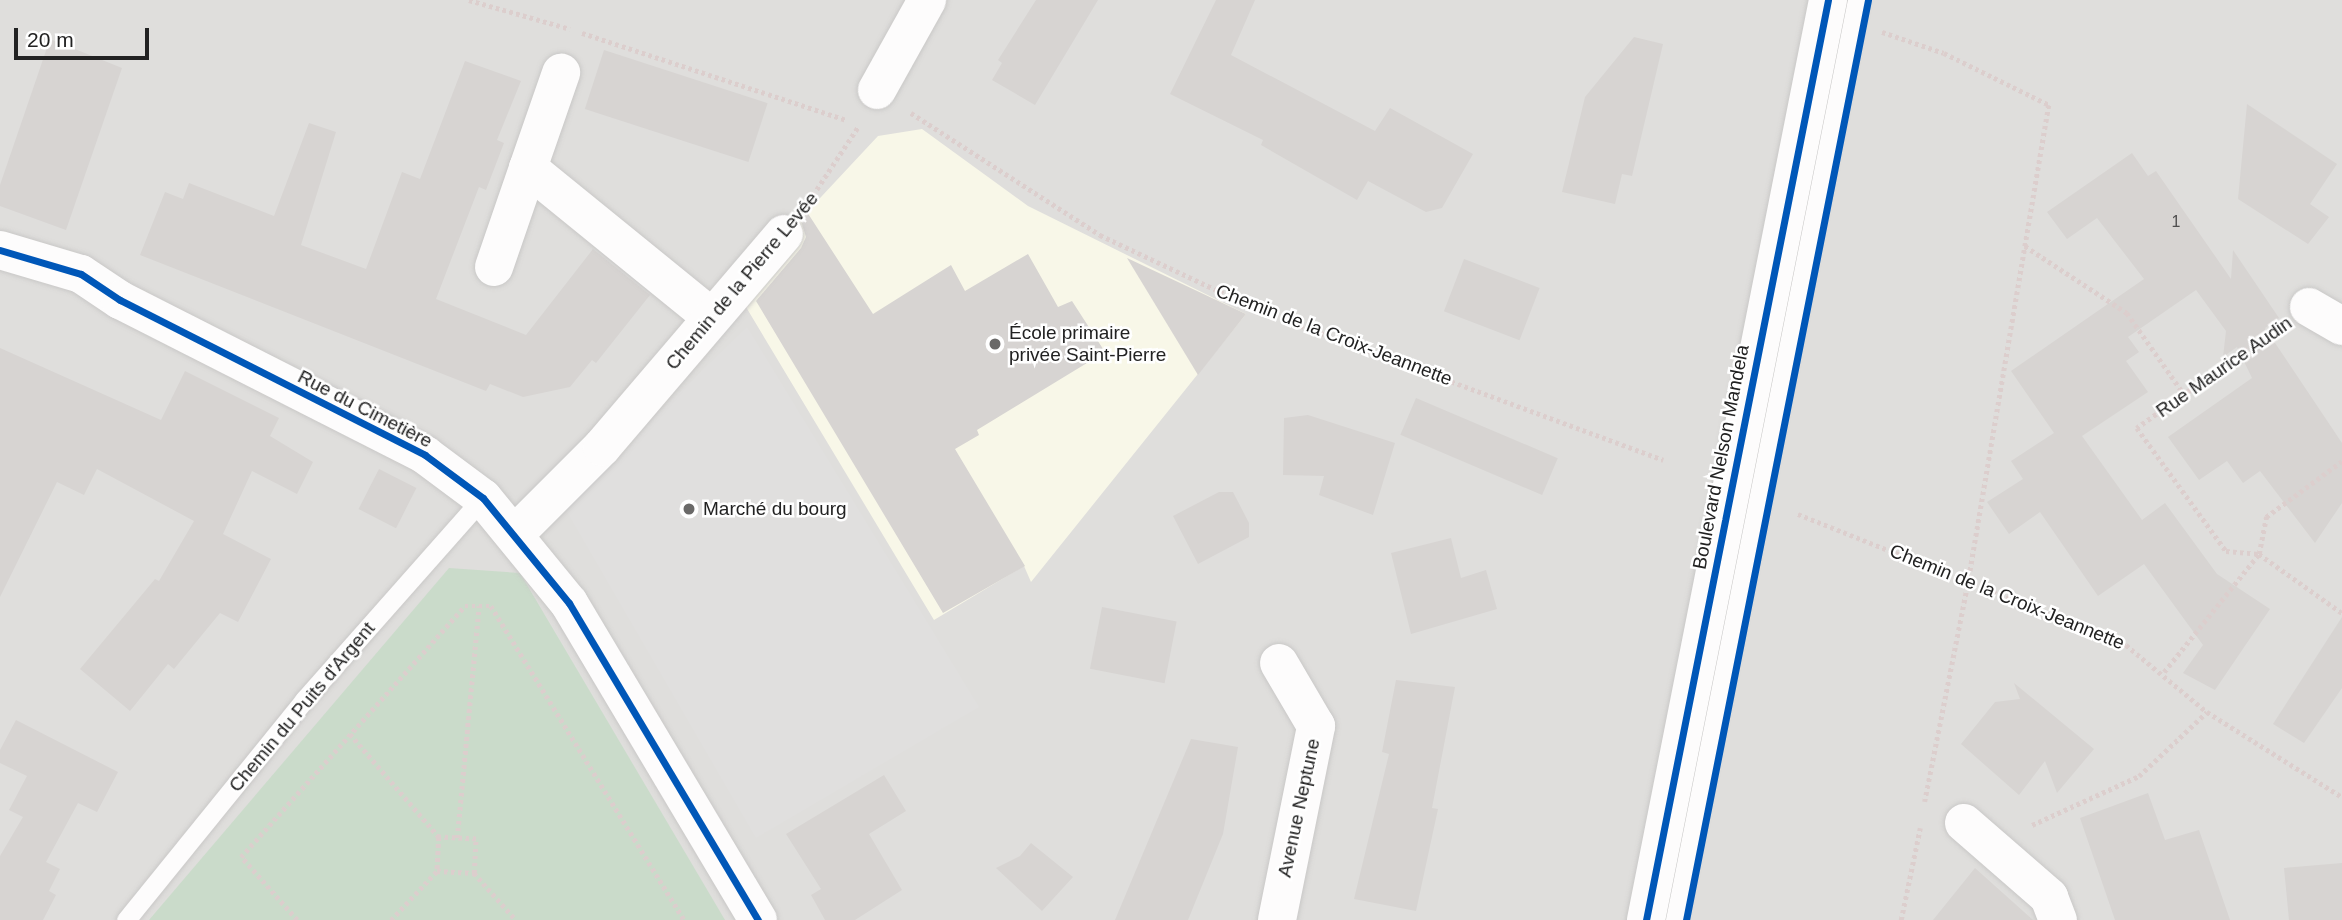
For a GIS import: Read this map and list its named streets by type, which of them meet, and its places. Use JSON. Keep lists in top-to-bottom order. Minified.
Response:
{"streets":{"street":["Chemin de la Pierre Levée","Rue Maurice Audin","Rue du Cimetière","Boulevard Nelson Mandela","Avenue Neptune"],"lane":["Chemin du Puits d'Argent"],"path":["Chemin de la Croix-Jeannette"]},"crossings":[["Chemin de la Pierre Levée","Rue du Cimetière"],["Rue du Cimetière","Chemin du Puits d'Argent"]],"places":["École primaire privée Saint-Pierre","Marché du bourg"],"house_numbers":["1"],"scale_bar":"20 m"}
